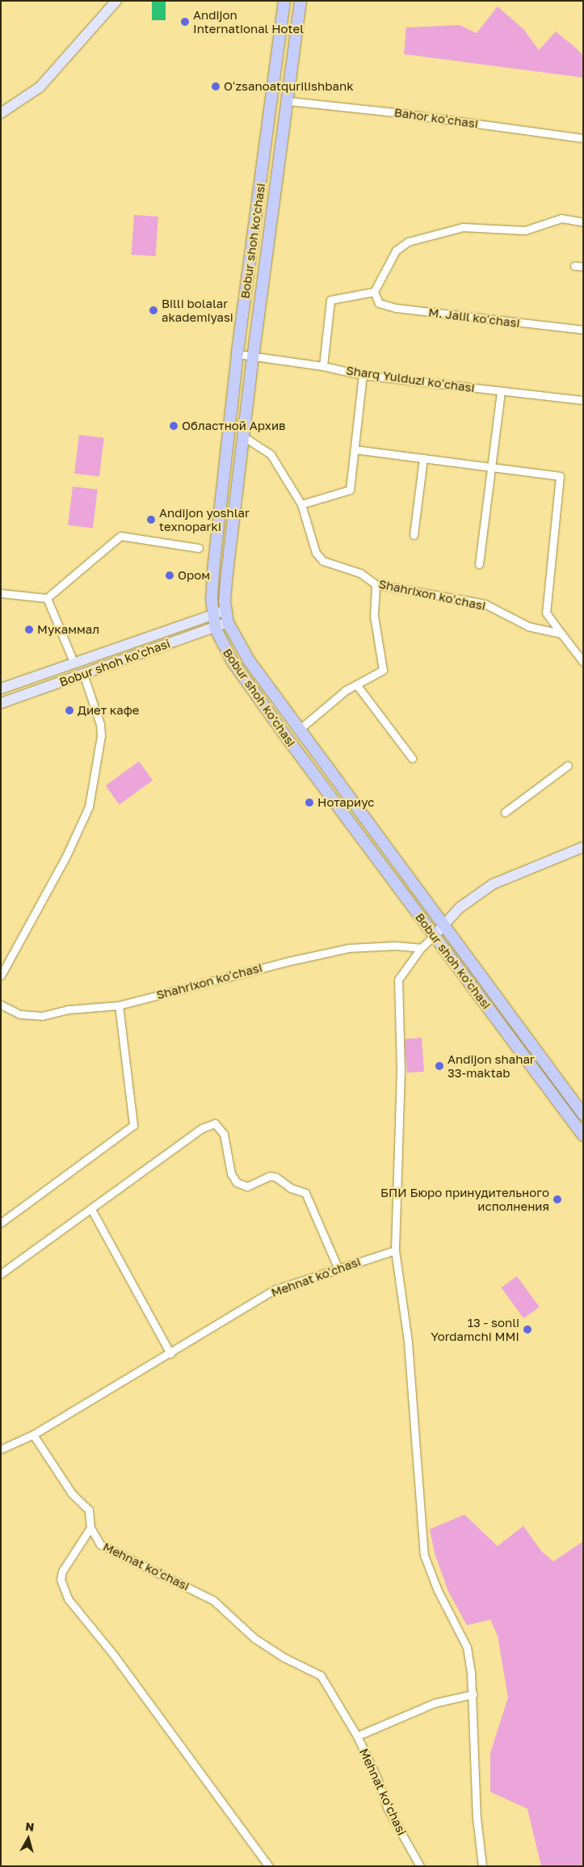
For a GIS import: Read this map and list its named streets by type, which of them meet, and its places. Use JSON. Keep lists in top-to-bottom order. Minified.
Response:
{"streets":{"main road":["Bobur shoh ko'chasi","Bobur shoh koʻchasi"],"street":["Bahor koʻchasi","M. Jalil koʻchasi","Sharq Yulduzi koʻchasi","Shahrixon koʻchasi","Mehnat koʻchasi"]},"crossings":[["Bahor koʻchasi","Bobur shoh ko'chasi"],["Bobur shoh ko'chasi","Sharq Yulduzi koʻchasi"],["Bobur shoh ko'chasi","Shahrixon koʻchasi"],["Bobur shoh ko'chasi","Bobur shoh koʻchasi"]],"places":["Andijon International Hotel","Oʻzsanoatqurilishbank","Billi bolalar akademiyasi","Областной Архив","Andijon yoshlar texnoparki","Ором","Мукаммал","Диет кафе","Нотариус","Andijon shahar 33-maktab","БПИ Бюро принудительного исполнения","13 - sonli Yordamchi MMI"],"north":"top"}
